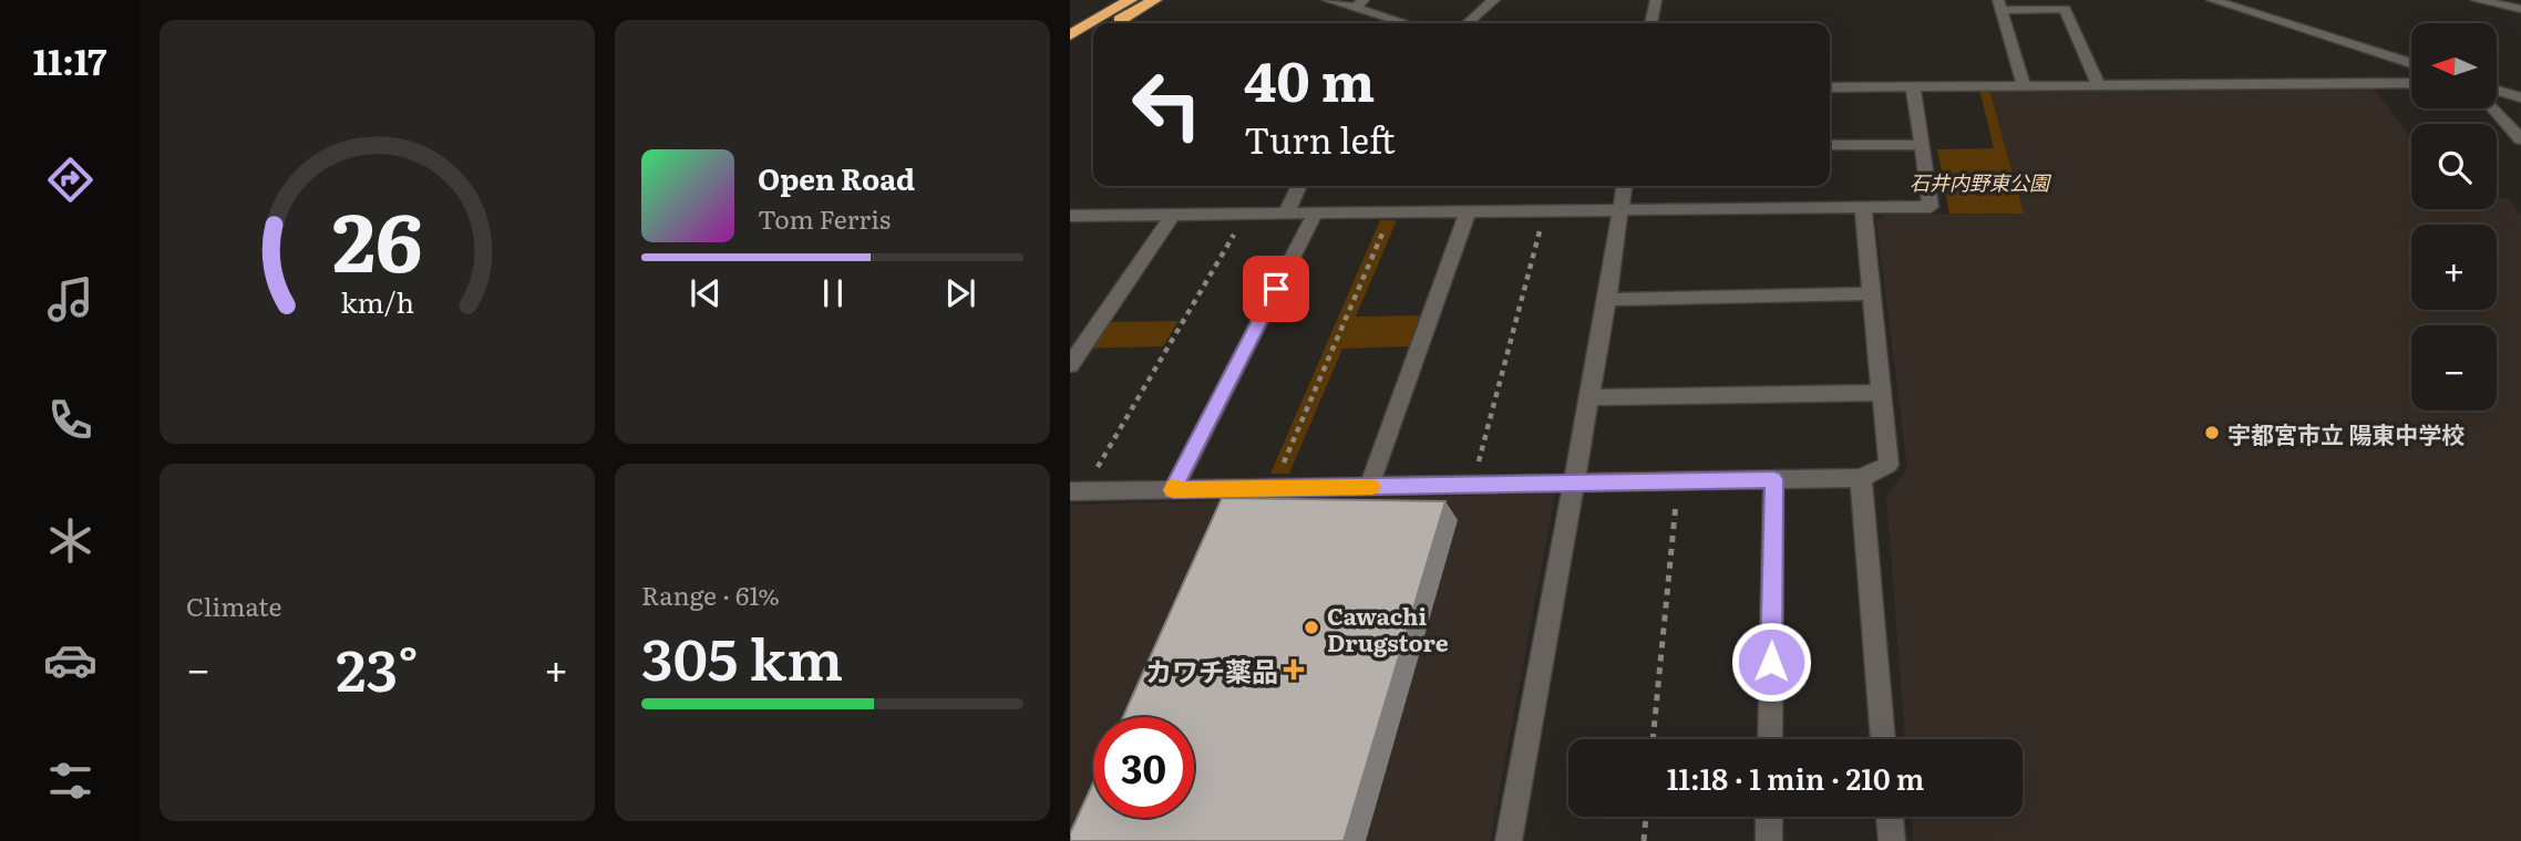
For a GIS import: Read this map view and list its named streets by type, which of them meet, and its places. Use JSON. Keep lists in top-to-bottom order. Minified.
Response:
{"parks":["石井内野東公園"],"places":{"other":["宇都宮市立 陽東中学校","Cawachi Drugstore"],"health":["カワチ薬品"]},"north":"left","page":{"tabs":"11:17","map_buttons":["+","−"],"turn":["40 m","Turn left"],"song":["Open Road","Tom Ferris"],"tile":["Climate",["Range · 61%","305 km"]],"heat":["−","23°","+"],"limit":"30","trip":"11:18 · 1 min · 210 m","gauge":["26","km/h"]}}
